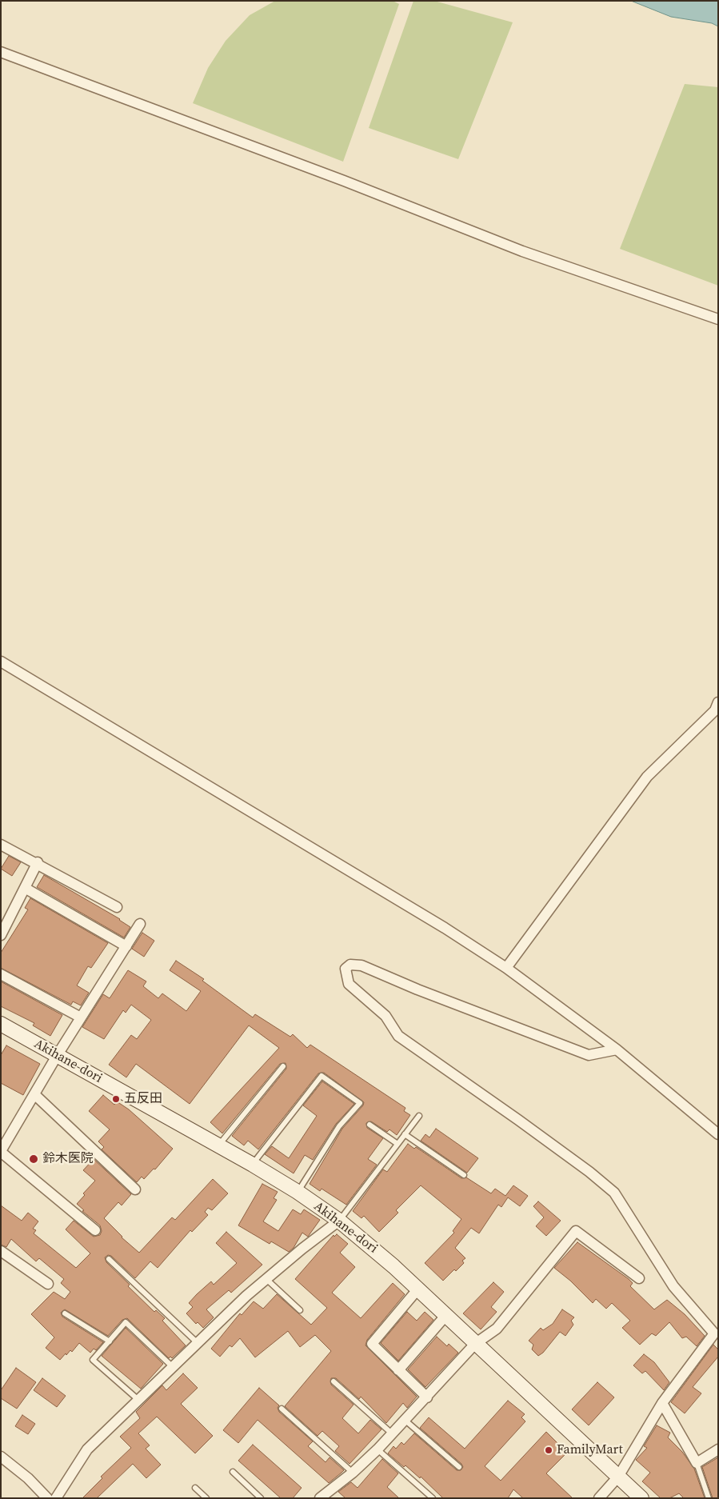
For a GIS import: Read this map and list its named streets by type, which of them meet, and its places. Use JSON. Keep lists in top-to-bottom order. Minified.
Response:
{"streets":{"street":["Akihane-dori"]},"places":["五反田","鈴木医院","FamilyMart"]}
